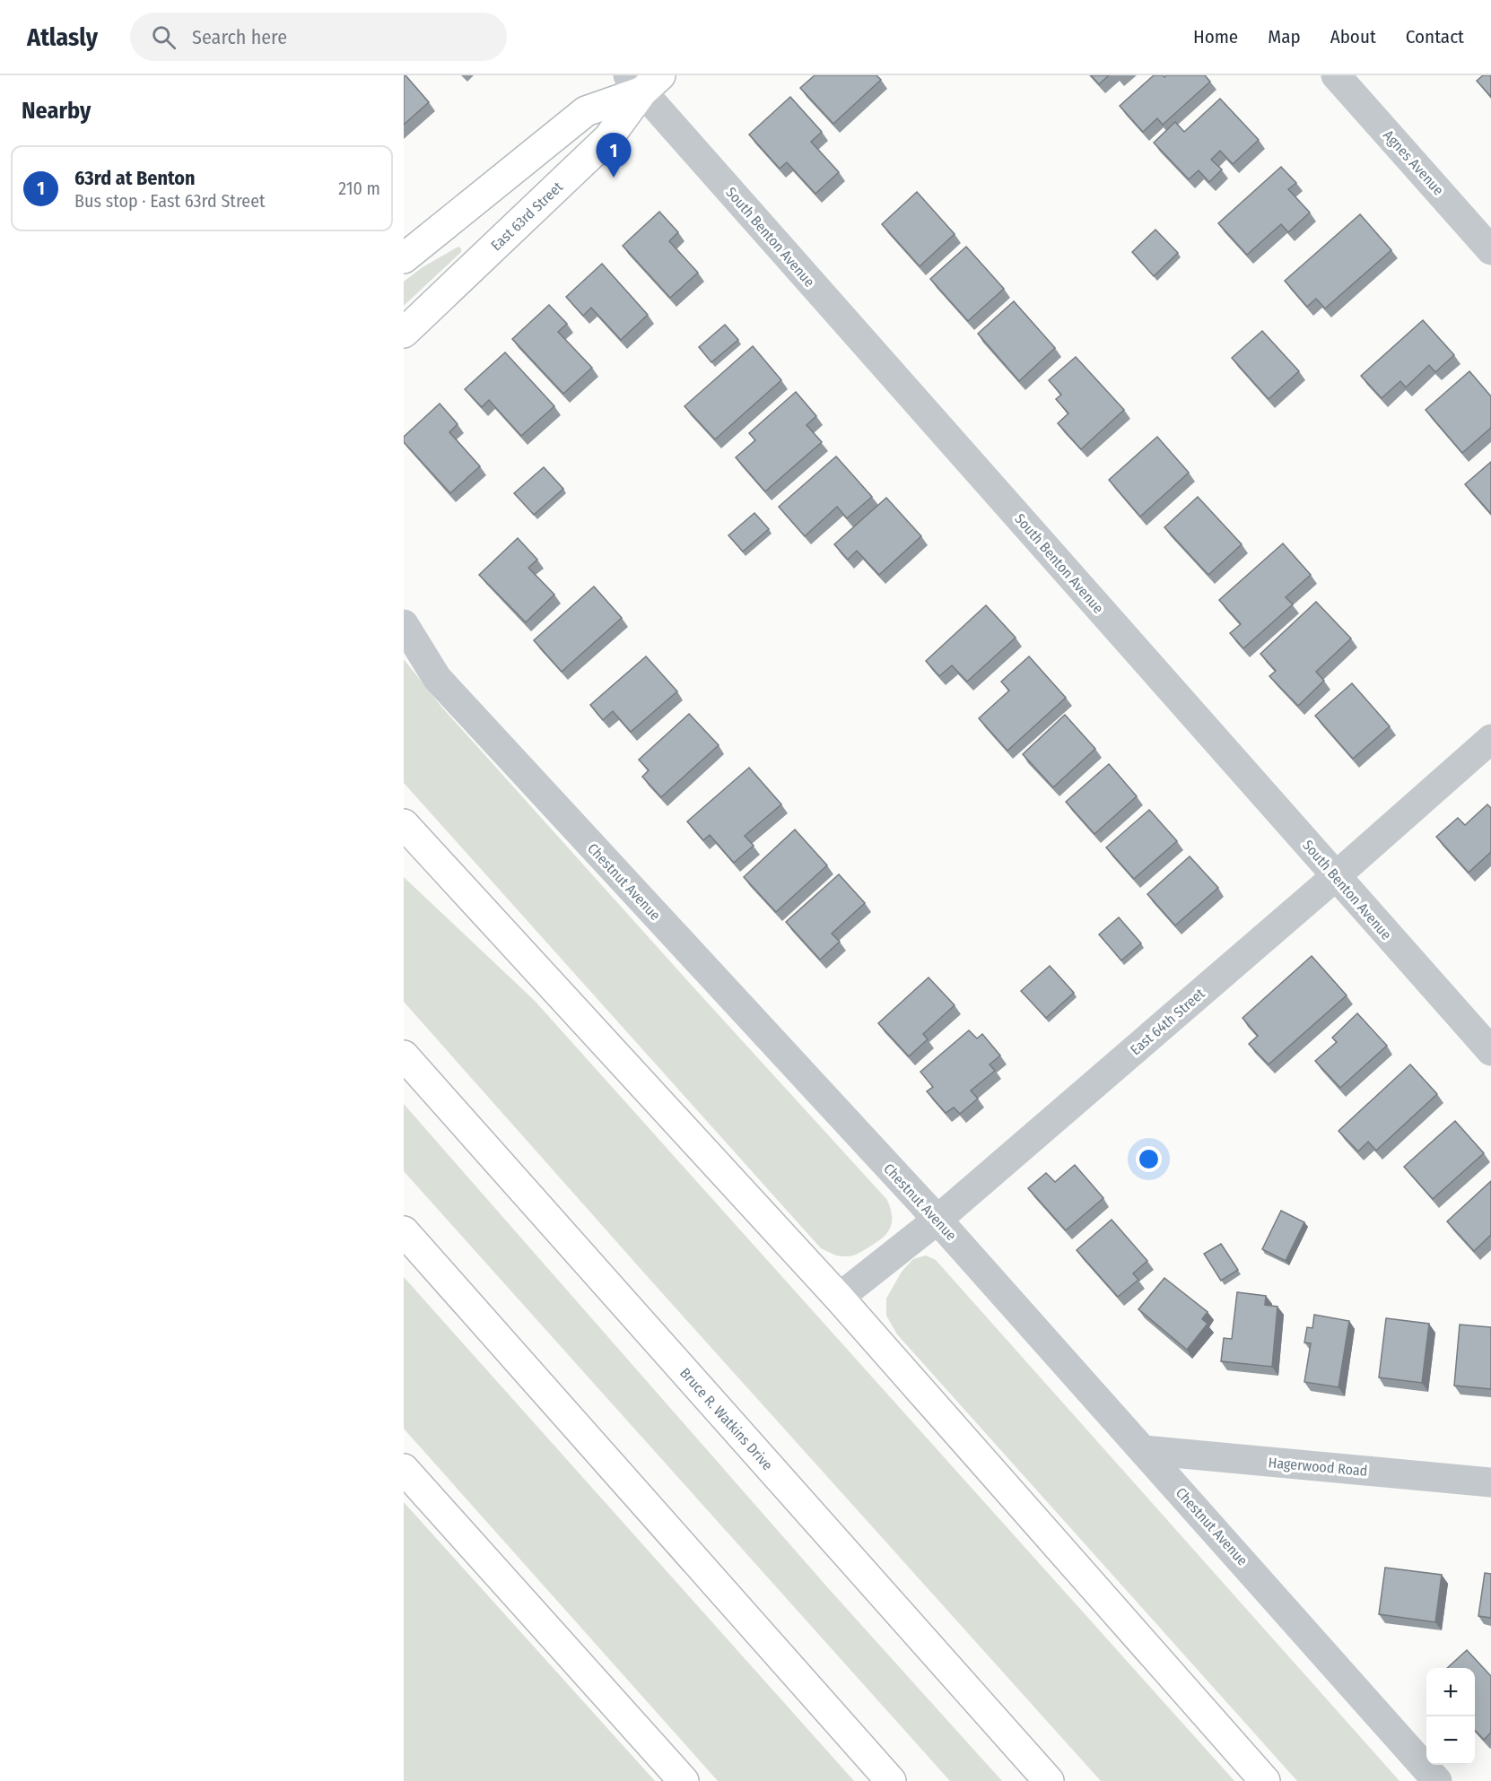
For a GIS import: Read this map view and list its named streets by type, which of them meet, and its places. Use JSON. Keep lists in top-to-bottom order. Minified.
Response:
{"streets":{"main road":["East 63rd Street","Bruce R. Watkins Drive"],"street":["Agnes Avenue","South Benton Avenue","Chestnut Avenue","East 64th Street","Hagerwood Road"]},"crossings":[["East 63rd Street","South Benton Avenue"],["South Benton Avenue","East 64th Street"],["Chestnut Avenue","East 64th Street"],["Chestnut Avenue","Hagerwood Road"]],"page":{"header":"Atlasly","search":"Search here","nav":["Home","Map","About","Contact"],"heading":"Nearby","pins":"1","list":[{"mark":"1","name":"63rd at Benton","note":"Bus stop · East 63rd Street","value":"210 m"}],"map_buttons":["+","−"]}}
